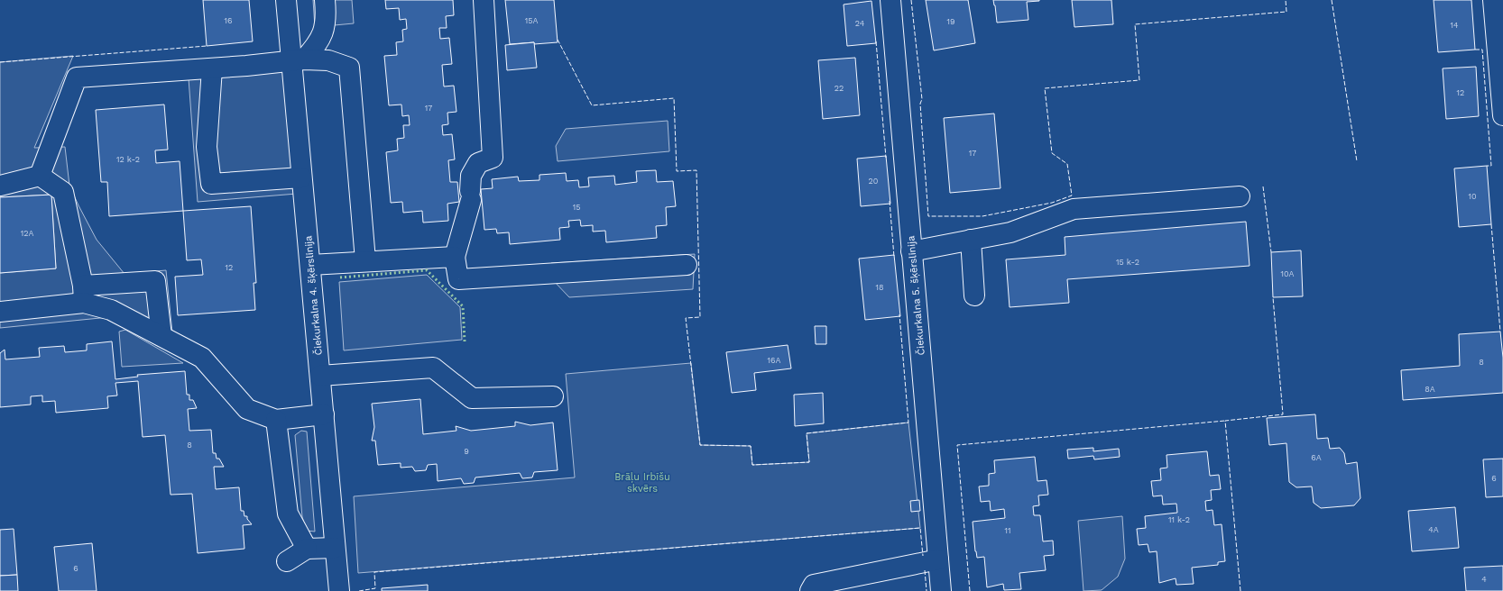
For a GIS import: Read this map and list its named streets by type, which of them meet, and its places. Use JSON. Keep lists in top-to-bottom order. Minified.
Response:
{"streets":{"street":["Čiekurkalna 4. šķērslīnija","Čiekurkalna 5. šķērslīnija"]},"parks":["Brāļu Irbīšu skvērs"],"house_numbers":["16","15A","19","24","14","22","12","17","17","12 k-2","20","10","15","12A","15 k-2","12","10A","18","16A","8","8A","8","9","6A","6","11 k-2","4A","11","6","4"]}
